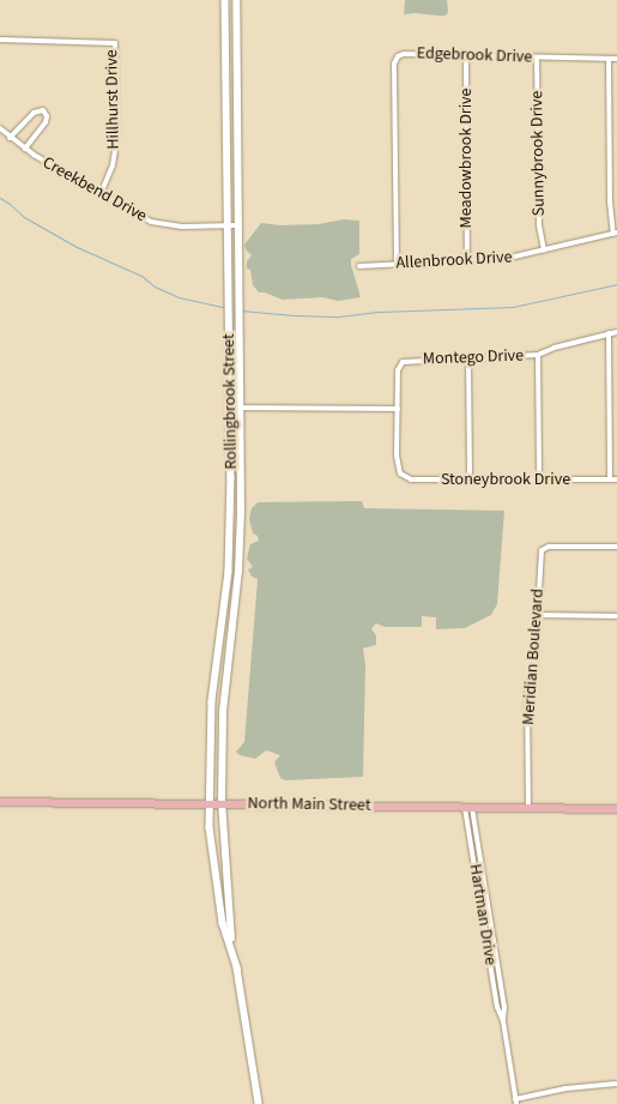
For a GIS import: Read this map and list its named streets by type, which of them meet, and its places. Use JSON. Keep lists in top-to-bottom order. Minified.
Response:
{"streets":{"main road":["Rollingbrook Street","North Main Street"],"street":["Edgebrook Drive","Hillhurst Drive","Sunnybrook Drive","Meadowbrook Drive","Creekbend Drive","Allenbrook Drive","Montego Drive","Stoneybrook Drive","Meridian Boulevard","Hartman Drive"]},"crossings":[["Edgebrook Drive","Sunnybrook Drive"],["Edgebrook Drive","Meadowbrook Drive"],["Edgebrook Drive","Allenbrook Drive"],["Hillhurst Drive","Creekbend Drive"],["Sunnybrook Drive","Allenbrook Drive"],["Meadowbrook Drive","Allenbrook Drive"],["Creekbend Drive","Rollingbrook Street"],["Montego Drive","Stoneybrook Drive"],["Rollingbrook Street","North Main Street"],["Meridian Boulevard","North Main Street"],["North Main Street","Hartman Drive"]]}
